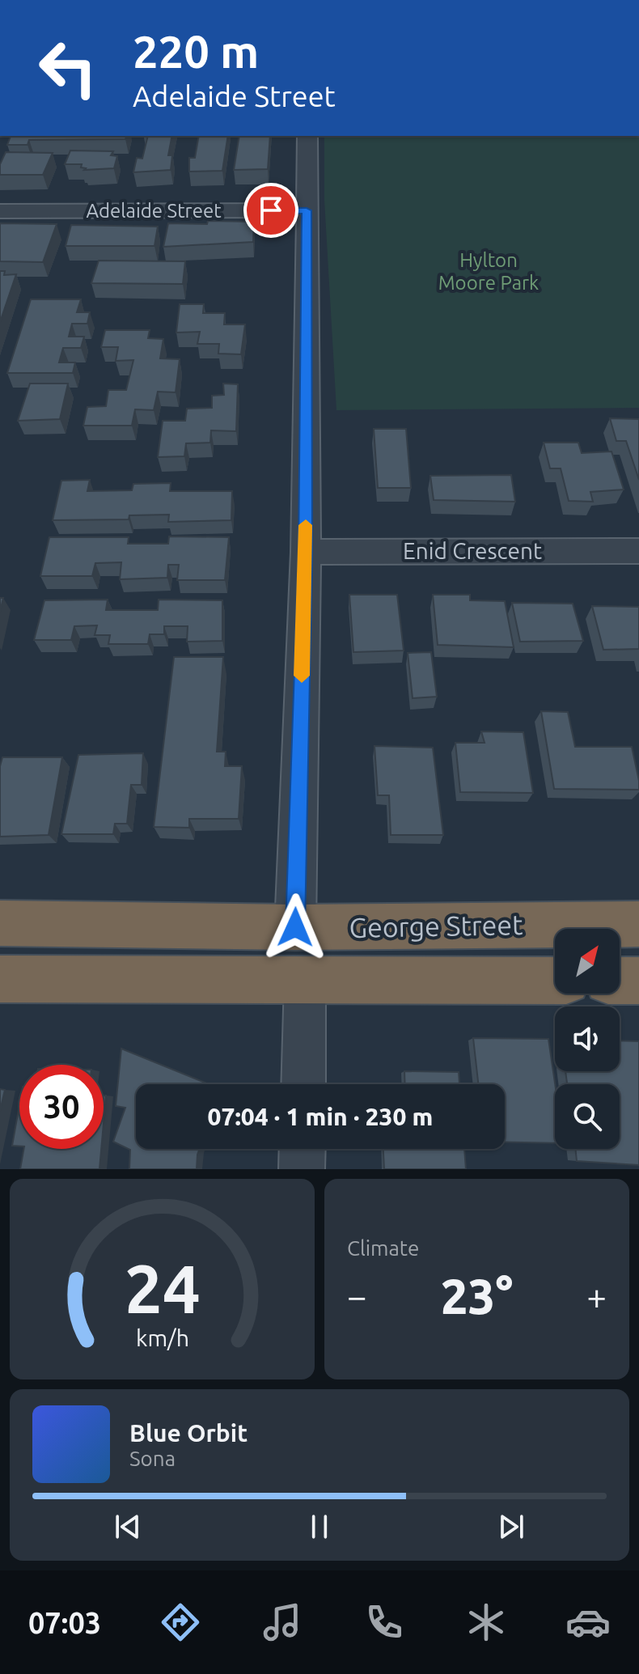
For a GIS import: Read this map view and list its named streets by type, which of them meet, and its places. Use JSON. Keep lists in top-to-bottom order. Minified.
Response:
{"streets":{"highway":["George Street"],"street":["Adelaide Street","Enid Crescent"]},"parks":["Hylton Moore Park"],"north":"top right","page":{"turn":["220 m","Adelaide Street"],"limit":"30","trip":"07:04 · 1 min · 230 m","tile":"Climate","heat":["−","23°","+"],"song":["Blue Orbit","Sona"],"tabs":"07:03","gauge":["24","km/h"]}}
